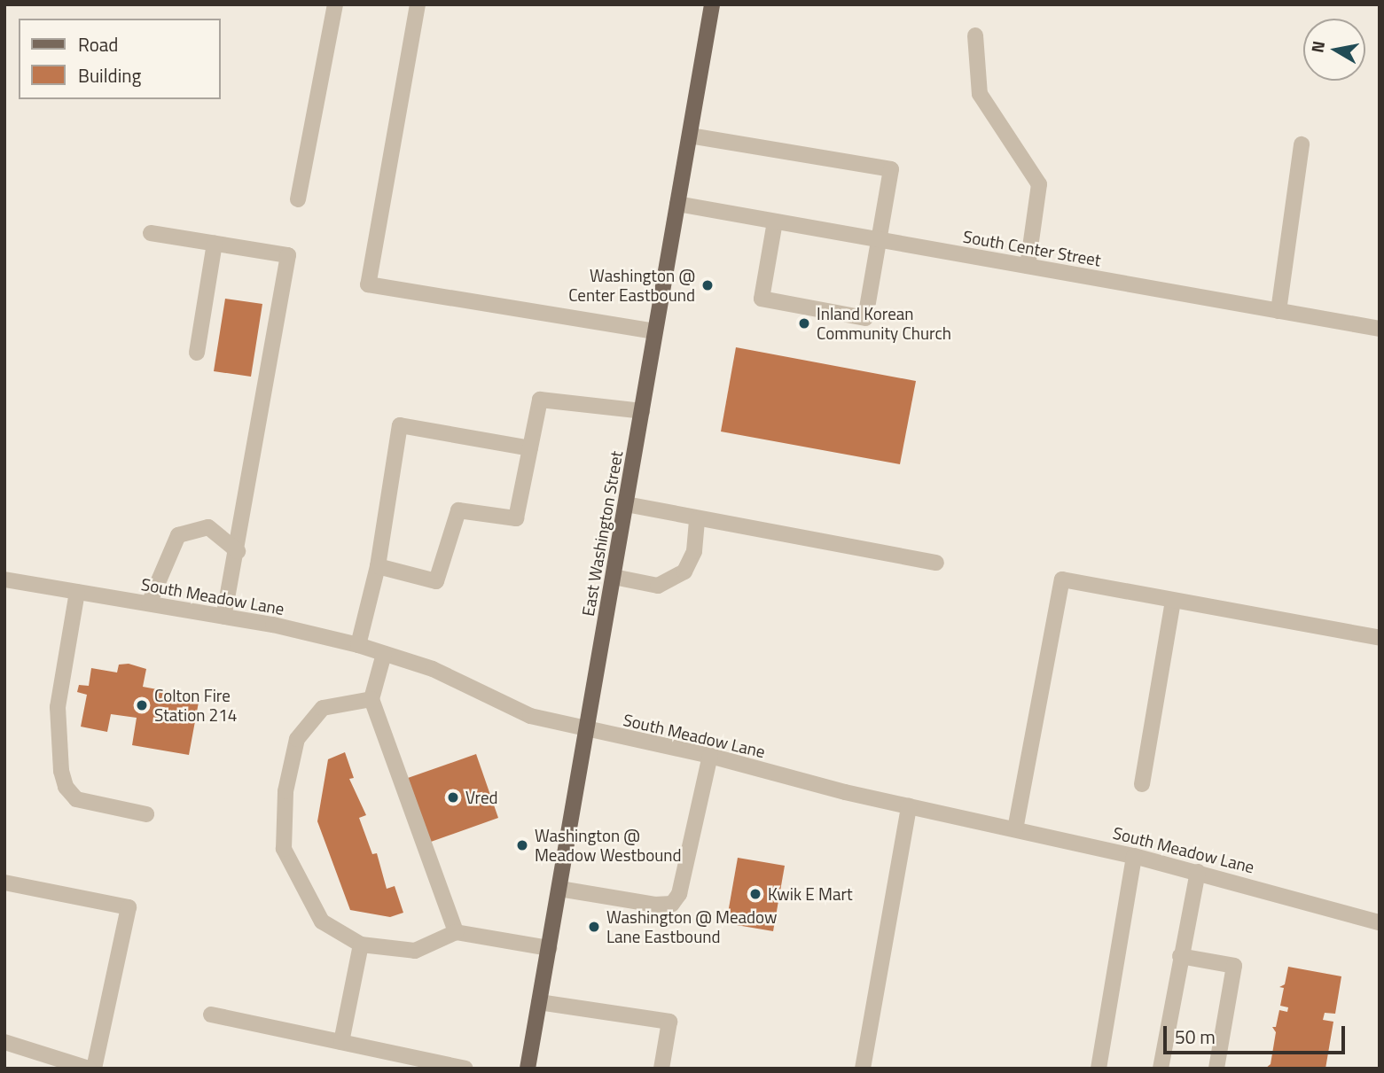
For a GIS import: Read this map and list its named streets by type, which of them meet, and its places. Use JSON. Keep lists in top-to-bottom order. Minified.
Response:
{"streets":{"main road":["East Washington Street"],"street":["South Center Street","South Meadow Lane"]},"crossings":[["South Center Street","East Washington Street"],["East Washington Street","South Meadow Lane"]],"places":["Washington @ Center Eastbound","Inland Korean Community Church","Colton Fire Station 214","Vred","Washington @ Meadow Westbound","Kwik E Mart","Washington @ Meadow Lane Eastbound"],"legend":["Road","Building"],"scale_bar":"50 m","north":"left"}
